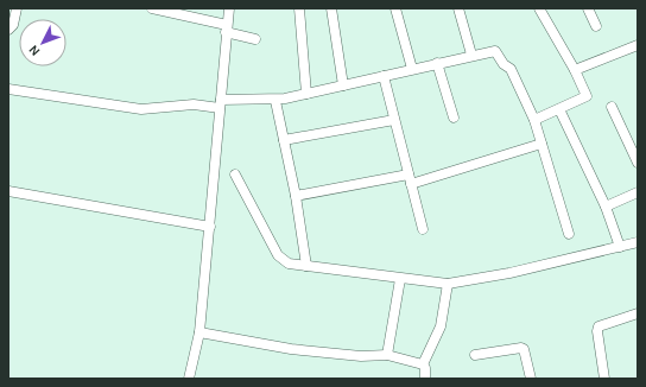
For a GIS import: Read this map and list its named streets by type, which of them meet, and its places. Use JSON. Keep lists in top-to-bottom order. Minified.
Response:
{"north":"bottom left"}
